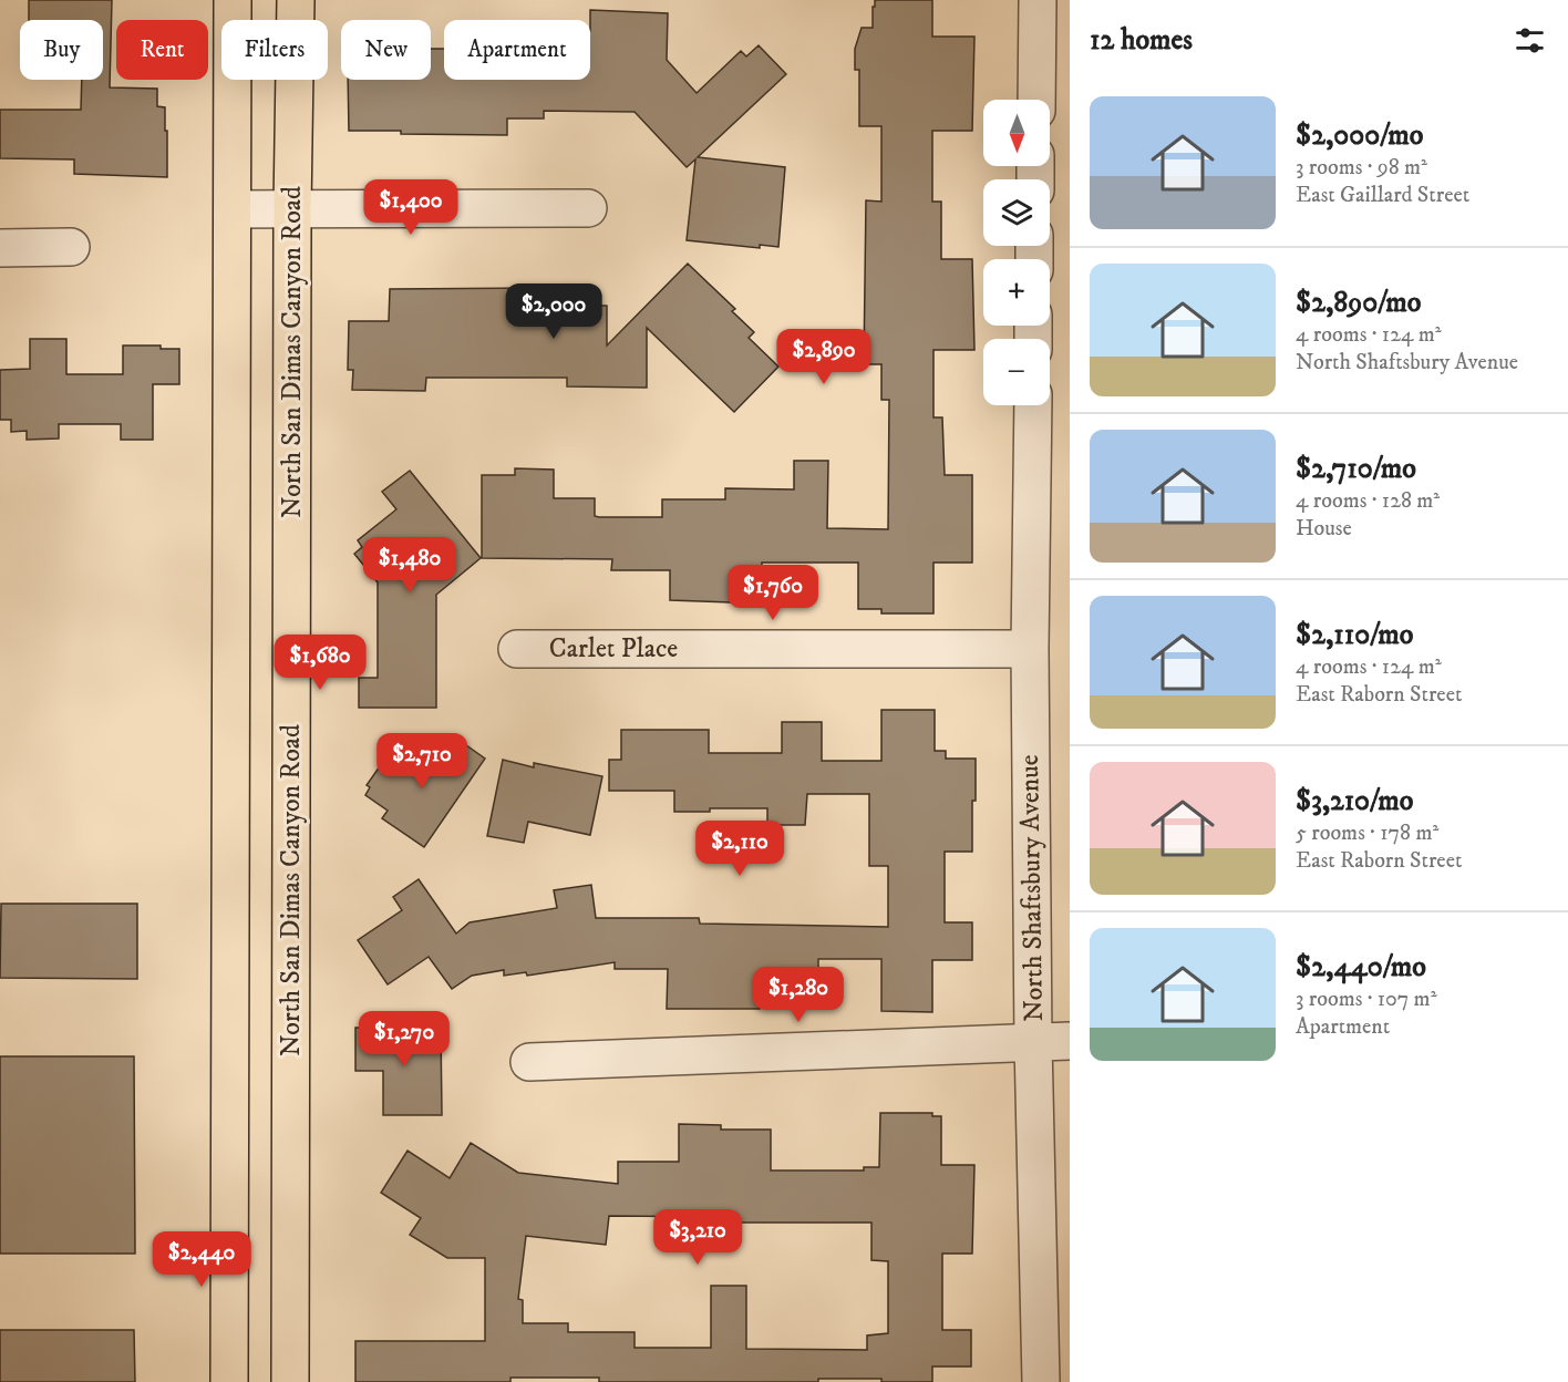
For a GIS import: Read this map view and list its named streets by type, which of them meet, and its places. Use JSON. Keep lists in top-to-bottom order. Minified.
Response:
{"streets":{"main road":["North San Dimas Canyon Road"],"street":["Carlet Place","North Shaftsbury Avenue"]},"crossings":[["Carlet Place","North Shaftsbury Avenue"]],"north":"bottom","page":{"heading":"12 homes","chip":["Buy","Rent","Filters","New","Apartment"],"list":[{"name":"$2,000/mo","note":"3 rooms · 98 m² · East Gaillard Street"},{"name":"$2,890/mo","note":"4 rooms · 124 m² · North Shaftsbury Avenue"},{"name":"$2,710/mo","note":"4 rooms · 128 m² · House"},{"name":"$2,110/mo","note":"4 rooms · 124 m² · East Raborn Street"},{"name":"$3,210/mo","note":"5 rooms · 178 m² · East Raborn Street"},{"name":"$2,440/mo","note":"3 rooms · 107 m² · Apartment"}],"map_buttons":["+","−"],"price":["$1,400","$2,000","$2,890","$1,480","$1,760","$1,680","$2,710","$2,110","$1,280","$1,270","$3,210","$2,440"]}}
